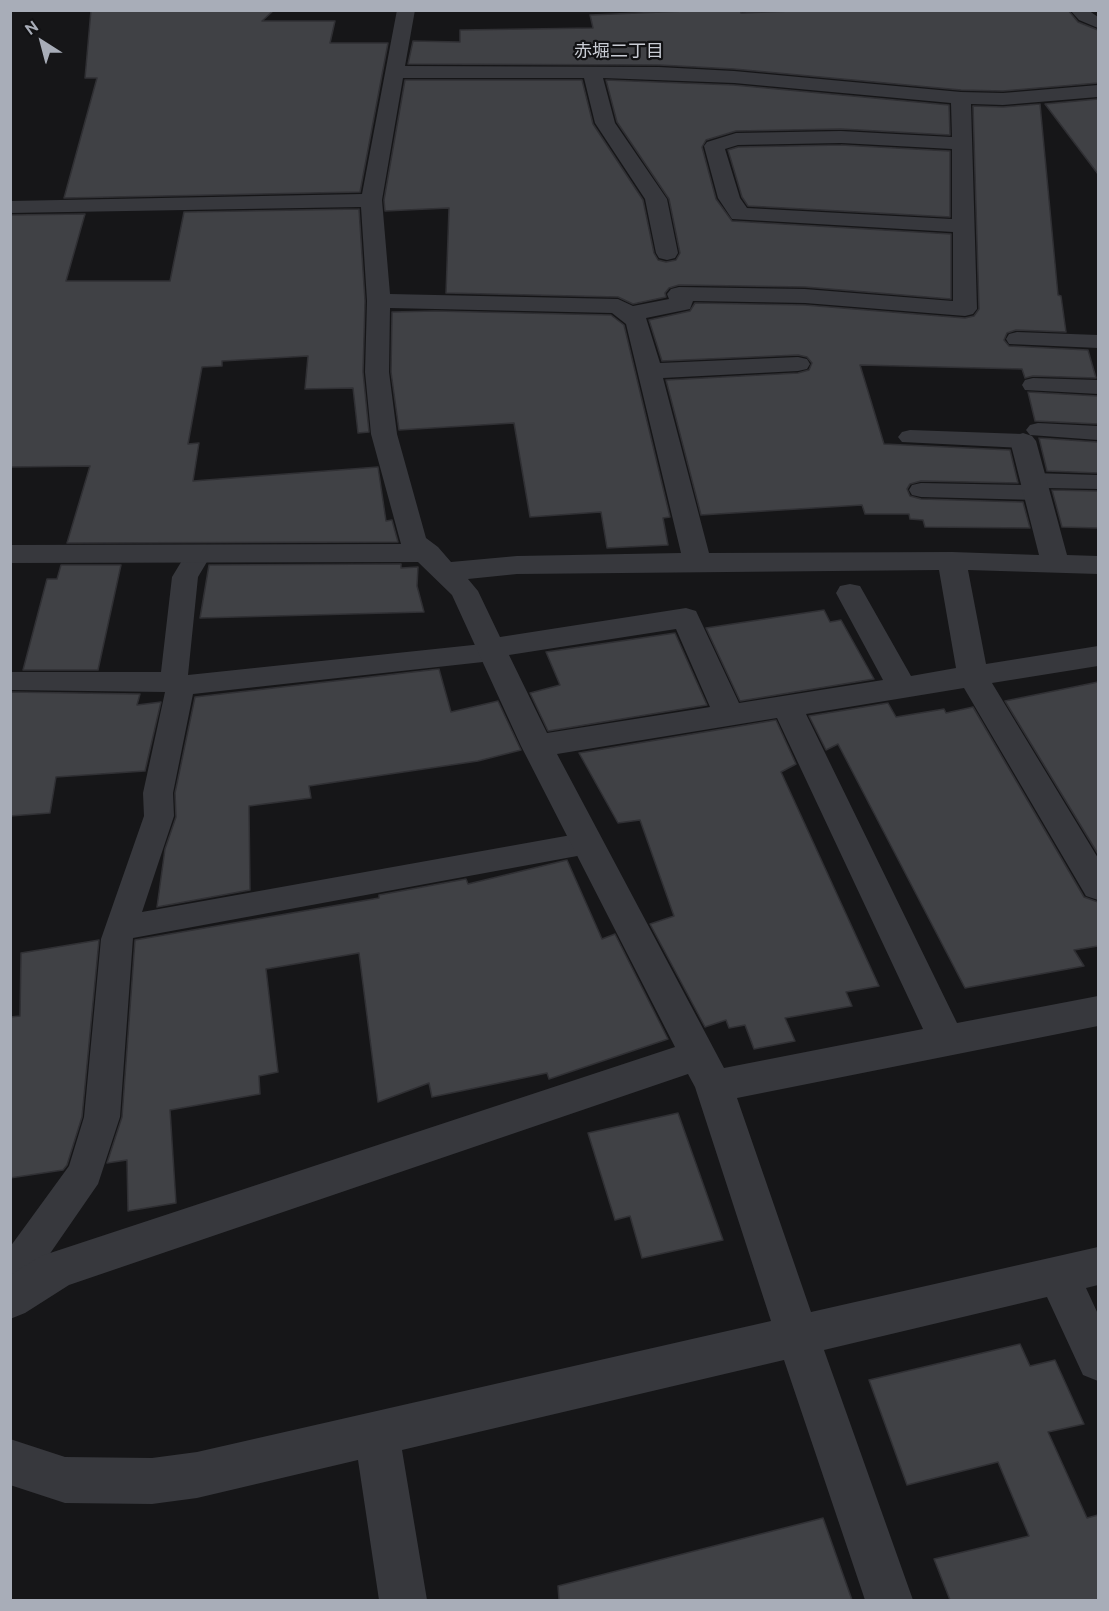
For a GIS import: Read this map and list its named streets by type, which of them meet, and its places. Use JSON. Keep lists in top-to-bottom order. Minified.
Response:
{"districts":["赤堀二丁目"],"north":"top left"}
